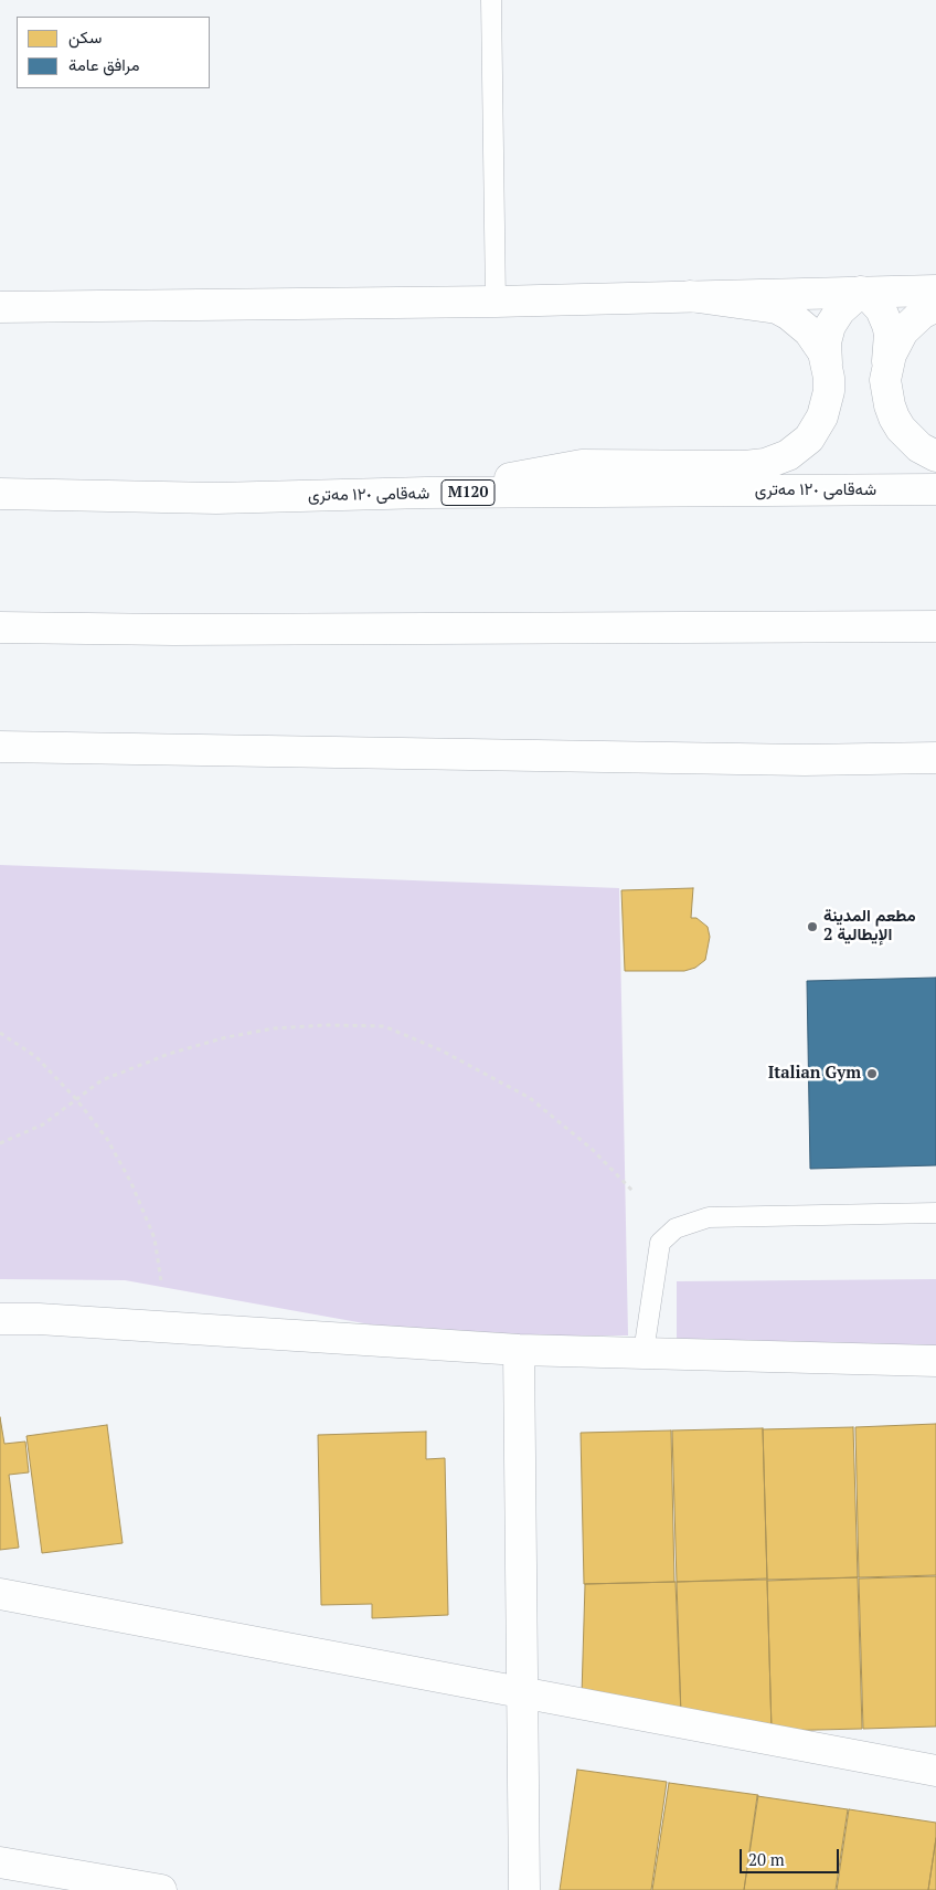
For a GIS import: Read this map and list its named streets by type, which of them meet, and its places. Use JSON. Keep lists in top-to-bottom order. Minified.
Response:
{"streets":{"main road":["شەقامی ١٢٠ مەتری","M120"]},"places":["مطعم المدينة الإيطالية 2","Italian Gym"],"legend":["سكن","مرافق عامة"],"scale_bar":"20 m"}
